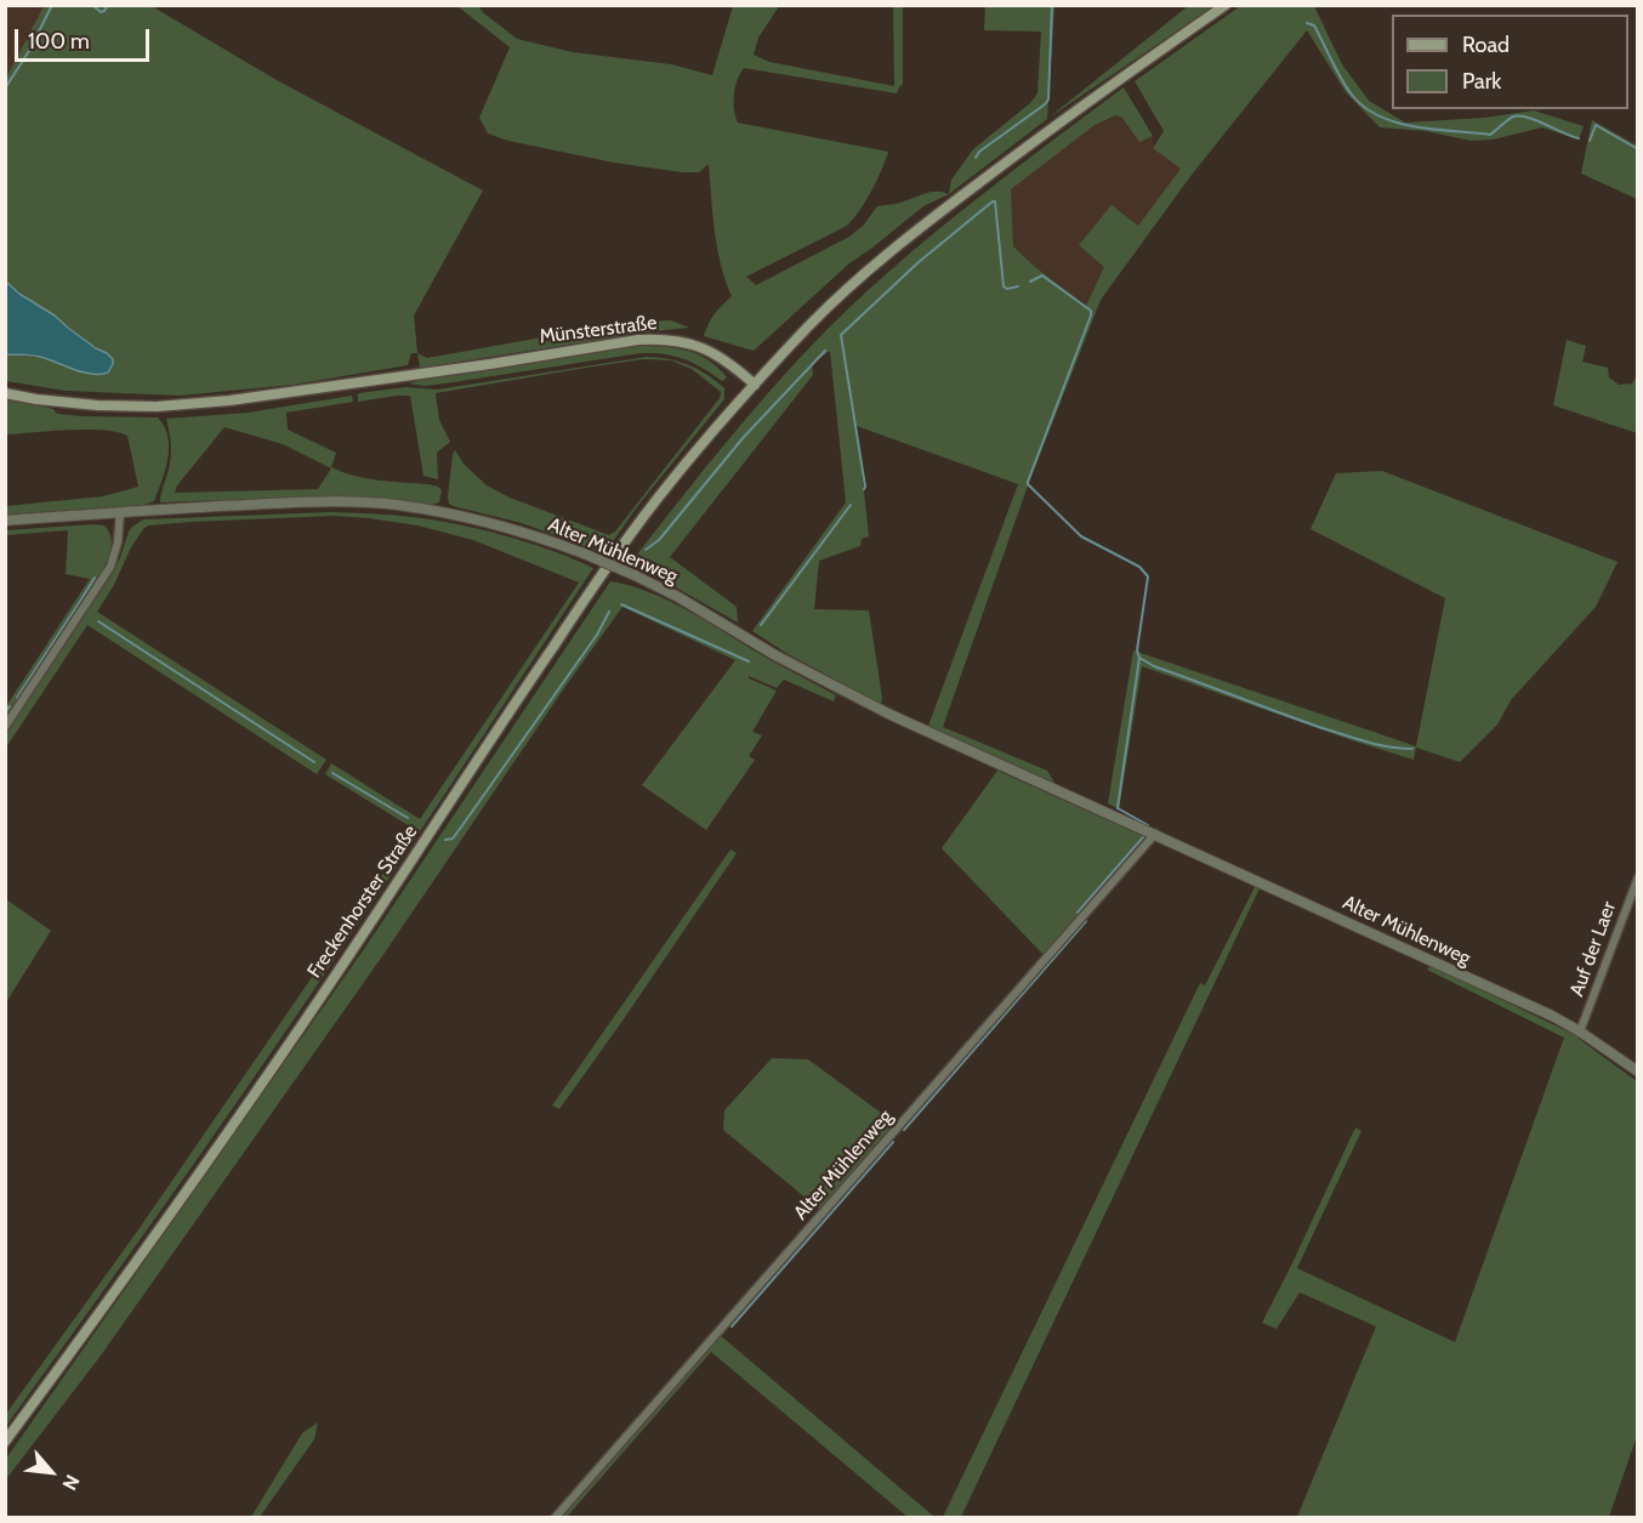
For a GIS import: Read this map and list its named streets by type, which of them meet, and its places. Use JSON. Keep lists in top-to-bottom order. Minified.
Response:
{"streets":{"main road":["Münsterstraße","Freckenhorster Straße"],"street":["Alter Mühlenweg","Auf der Laer"]},"crossings":[["Münsterstraße","Freckenhorster Straße"],["Alter Mühlenweg","Auf der Laer"]],"legend":["Road","Park"],"scale_bar":"100 m","north":"bottom right"}
